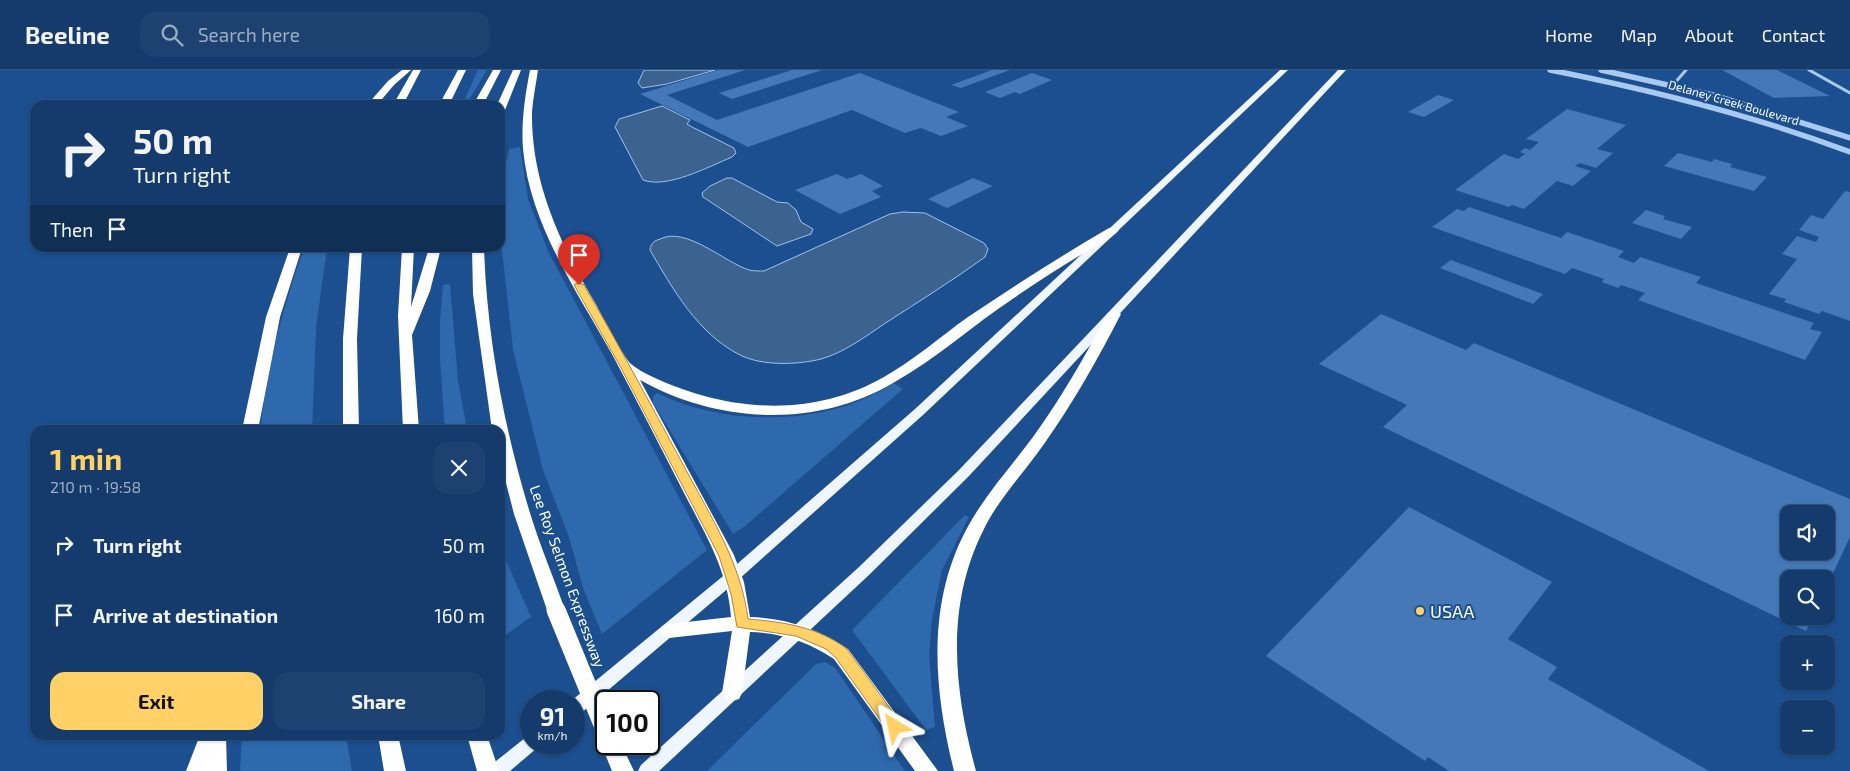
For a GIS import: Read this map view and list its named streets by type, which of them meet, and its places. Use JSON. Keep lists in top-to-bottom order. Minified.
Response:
{"streets":{"highway":["Lee Roy Selmon Expressway"],"street":["Delaney Creek Boulevard"]},"places":["USAA"],"page":{"header":"Beeline","search":"Search here","nav":["Home","Map","About","Contact"],"turn":["50 m","Turn right"],"then":"Then","heading":["1 min","210 m · 19:58"],"map_buttons":["+","−"],"list":[{"name":"Turn right","value":"50 m"},{"name":"Arrive at destination","value":"160 m"}],"buttons":["Exit","Share"],"speed":"91 km/h","limit":"100"}}
